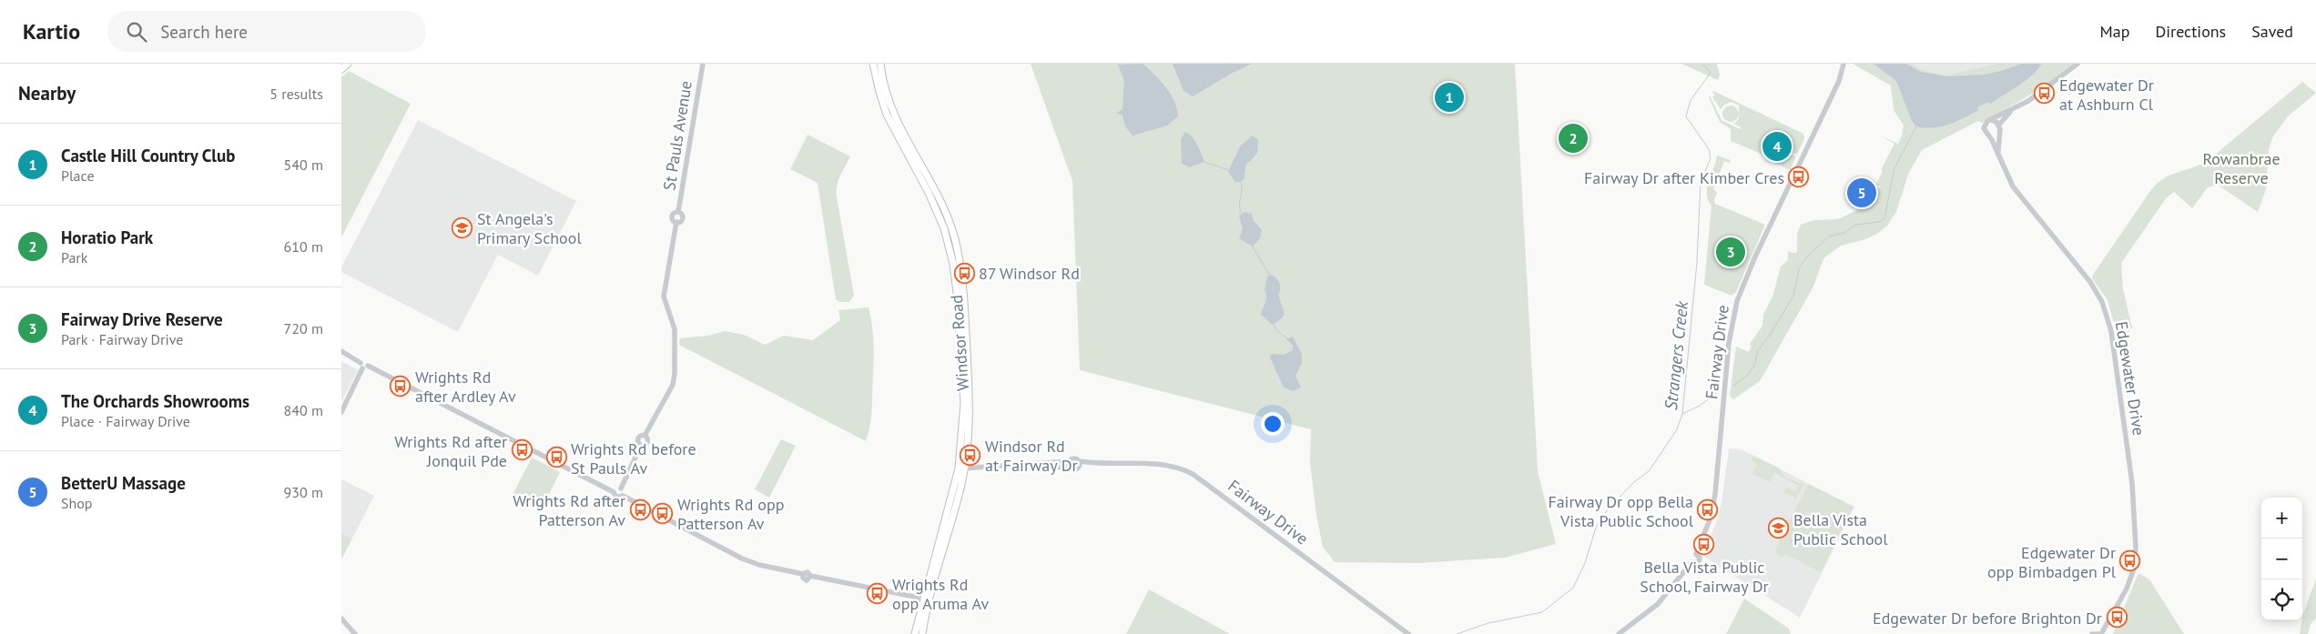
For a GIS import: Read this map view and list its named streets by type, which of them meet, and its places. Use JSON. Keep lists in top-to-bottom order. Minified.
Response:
{"streets":{"main road":["Windsor Road"],"street":["St Pauls Avenue","Fairway Drive","Edgewater Drive"]},"water":["Strangers Creek"],"parks":["Rowanbrae Reserve"],"places":{"bus stop":["Edgewater Dr at Ashburn Cl","Fairway Dr after Kimber Cres","87 Windsor Rd","Wrights Rd after Ardley Av","Wrights Rd after Jonquil Pde","Windsor Rd at Fairway Dr","Wrights Rd before St Pauls Av","Wrights Rd after Patterson Av","Fairway Dr opp Bella Vista Public School","Wrights Rd opp Patterson Av","Bella Vista Public School, Fairway Dr","Edgewater Dr opp Bimbadgen Pl","Wrights Rd opp Aruma Av","Edgewater Dr before Brighton Dr"],"school or university":["St Angela's Primary School","Bella Vista Public School"]},"page":{"header":"Kartio","search":"Search here","nav":["Map","Directions","Saved"],"heading":["Nearby","5 results"],"pins":["1","2","4","5","3"],"list":[{"mark":"1","name":"Castle Hill Country Club","note":"Place","value":"540 m"},{"mark":"2","name":"Horatio Park","note":"Park","value":"610 m"},{"mark":"3","name":"Fairway Drive Reserve","note":"Park · Fairway Drive","value":"720 m"},{"mark":"4","name":"The Orchards Showrooms","note":"Place · Fairway Drive","value":"840 m"},{"mark":"5","name":"BetterU Massage","note":"Shop","value":"930 m"}],"map_buttons":["+","−"]}}
